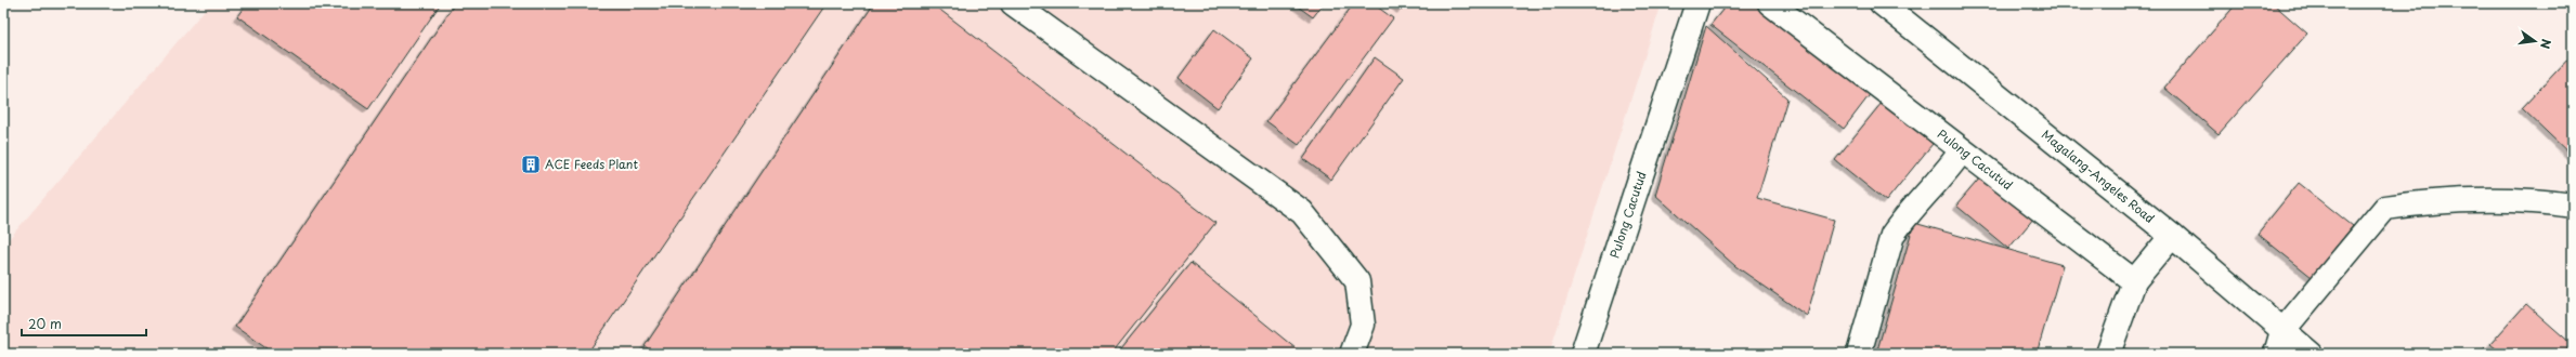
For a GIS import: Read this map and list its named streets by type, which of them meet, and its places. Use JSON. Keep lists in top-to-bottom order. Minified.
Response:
{"streets":{"street":["Pulong Cacutud","Magalang-Angeles Road"]},"places":{"building":["ACE Feeds Plant"]},"scale_bar":"20 m","north":"right"}
